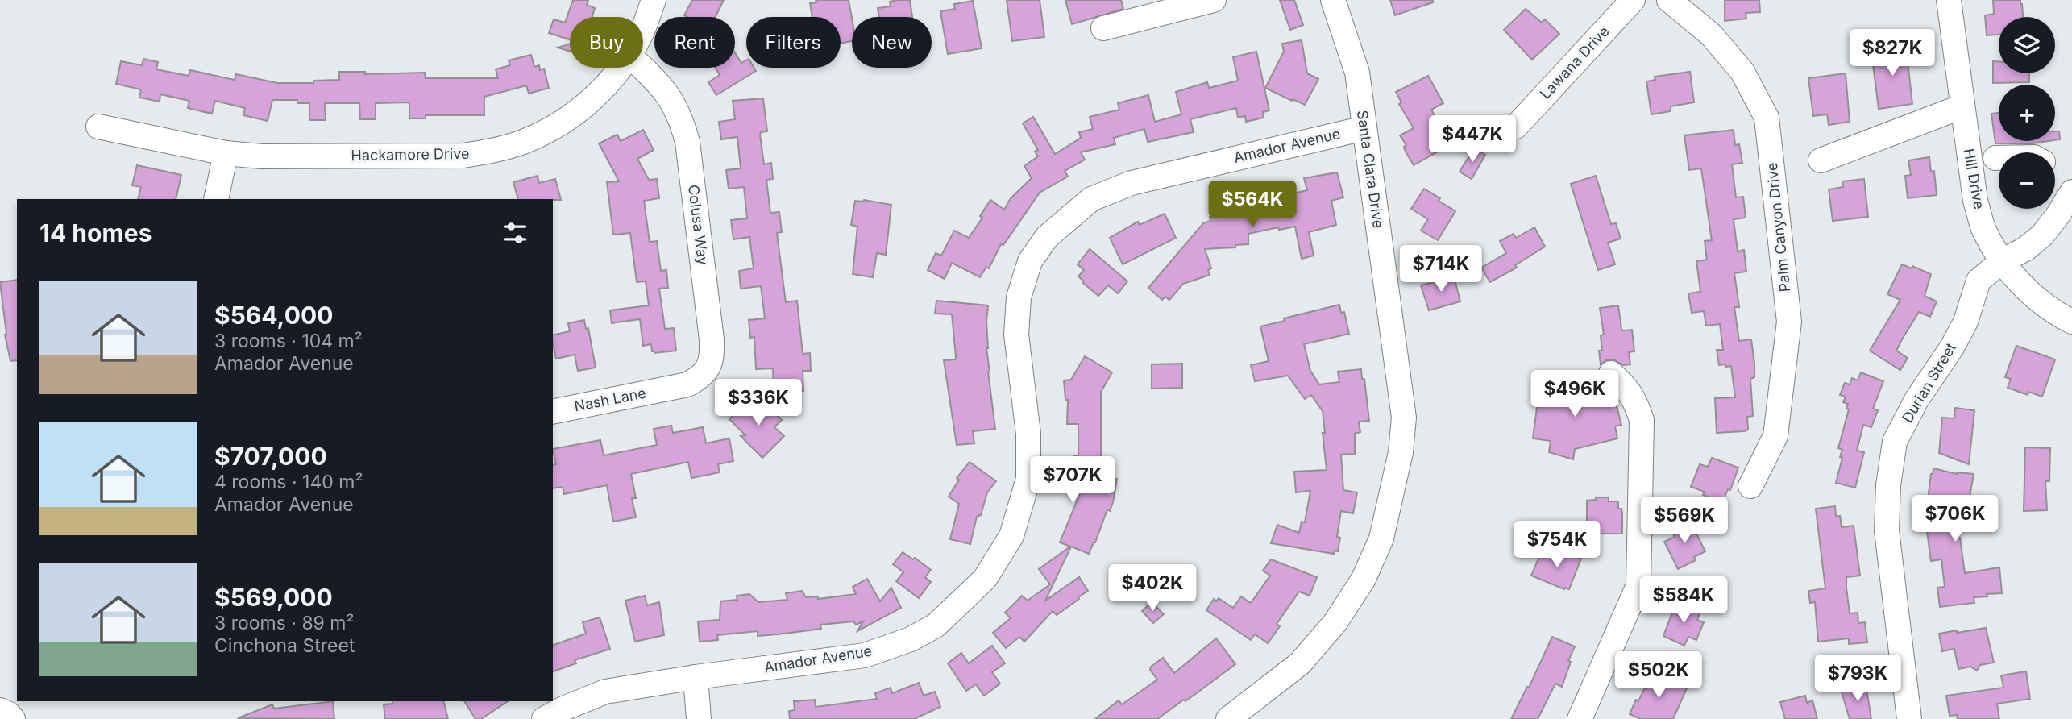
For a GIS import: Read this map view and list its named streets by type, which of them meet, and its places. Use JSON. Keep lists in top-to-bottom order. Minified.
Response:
{"streets":{"street":["Lawana Drive","Amador Avenue","Hackamore Drive","Santa Clara Drive","Hill Drive","Colusa Way","Palm Canyon Drive","Durian Street","Nash Lane"]},"crossings":[["Amador Avenue","Santa Clara Drive"],["Hill Drive","Durian Street"],["Colusa Way","Nash Lane"]],"page":{"map_buttons":["+","−"],"chip":["Buy","Rent","Filters","New"],"price":["$827K","$447K","$564K","$714K","$496K","$336K","$707K","$706K","$569K","$754K","$402K","$584K","$502K","$793K"],"heading":"14 homes","list":[{"name":"$564,000","note":"3 rooms · 104 m² · Amador Avenue"},{"name":"$707,000","note":"4 rooms · 140 m² · Amador Avenue"},{"name":"$569,000","note":"3 rooms · 89 m² · Cinchona Street"}]}}
